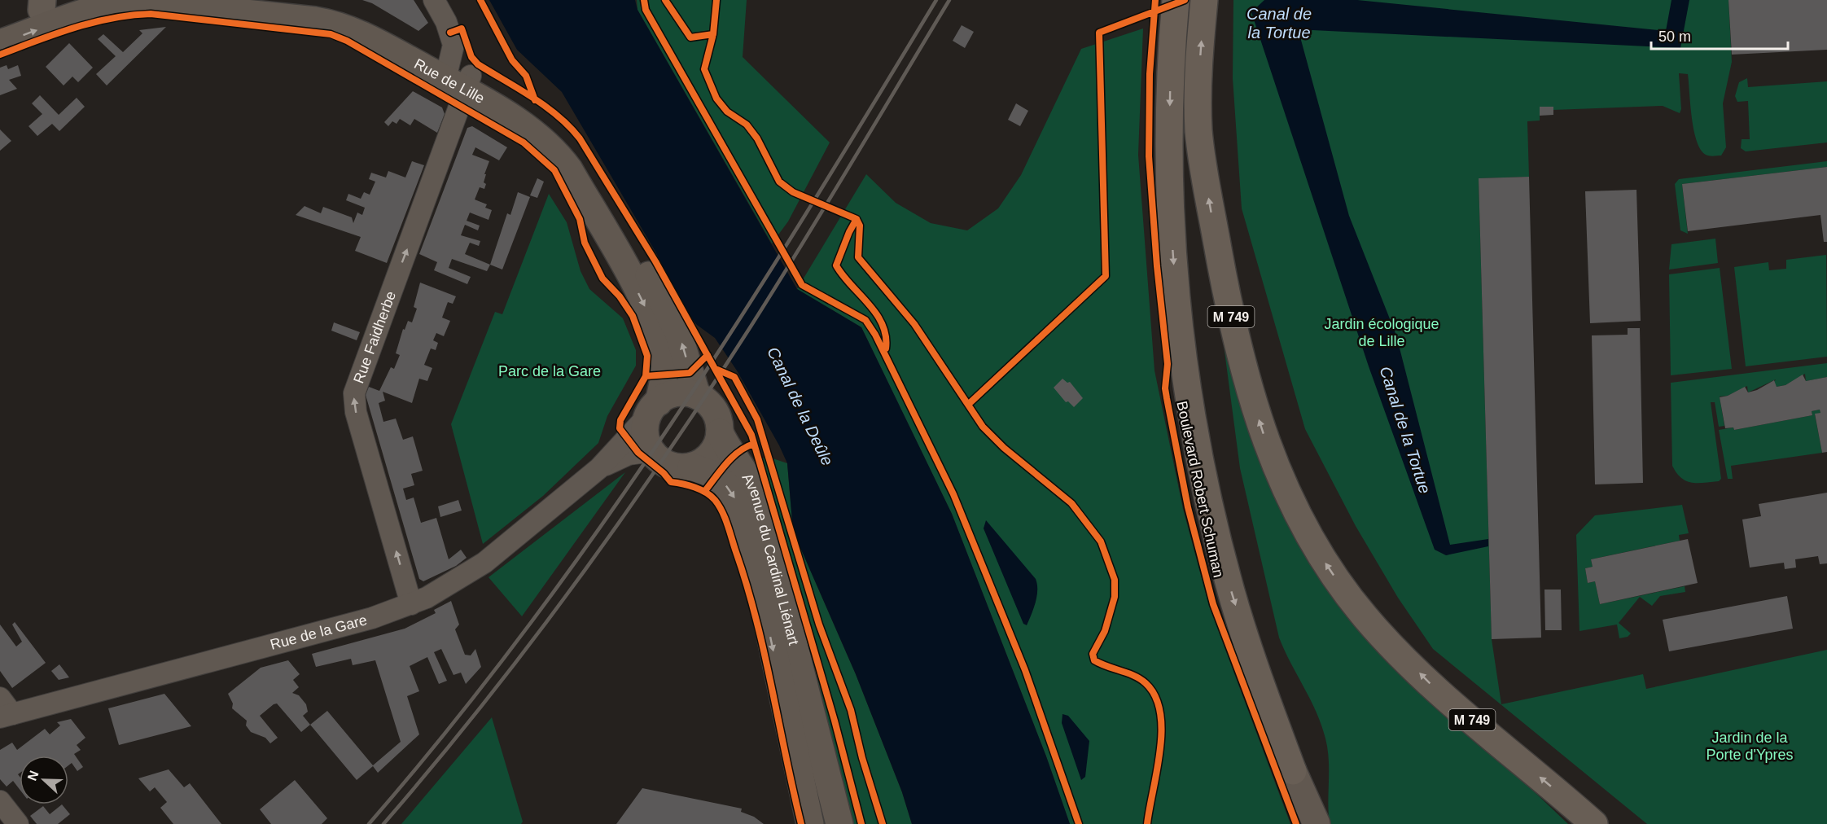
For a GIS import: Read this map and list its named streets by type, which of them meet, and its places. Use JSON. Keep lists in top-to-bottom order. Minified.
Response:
{"streets":{"highway":["M 749","Boulevard Robert Schuman"],"main road":["Rue de Lille","Avenue du Cardinal Liénart"],"street":["Rue Faidherbe","Rue de la Gare"]},"crossings":[["Rue de Lille","Rue Faidherbe"],["Rue de Lille","Avenue du Cardinal Liénart"],["Rue de Lille","Rue de la Gare"],["Rue Faidherbe","Rue de la Gare"],["Avenue du Cardinal Liénart","Rue de la Gare"]],"one_way":["Rue Faidherbe"],"water":["Canal de la Tortue","Canal de la Deûle"],"parks":["Jardin écologique de Lille","Parc de la Gare","Jardin de la Porte d'Ypres"],"scale_bar":"50 m","north":"left"}
